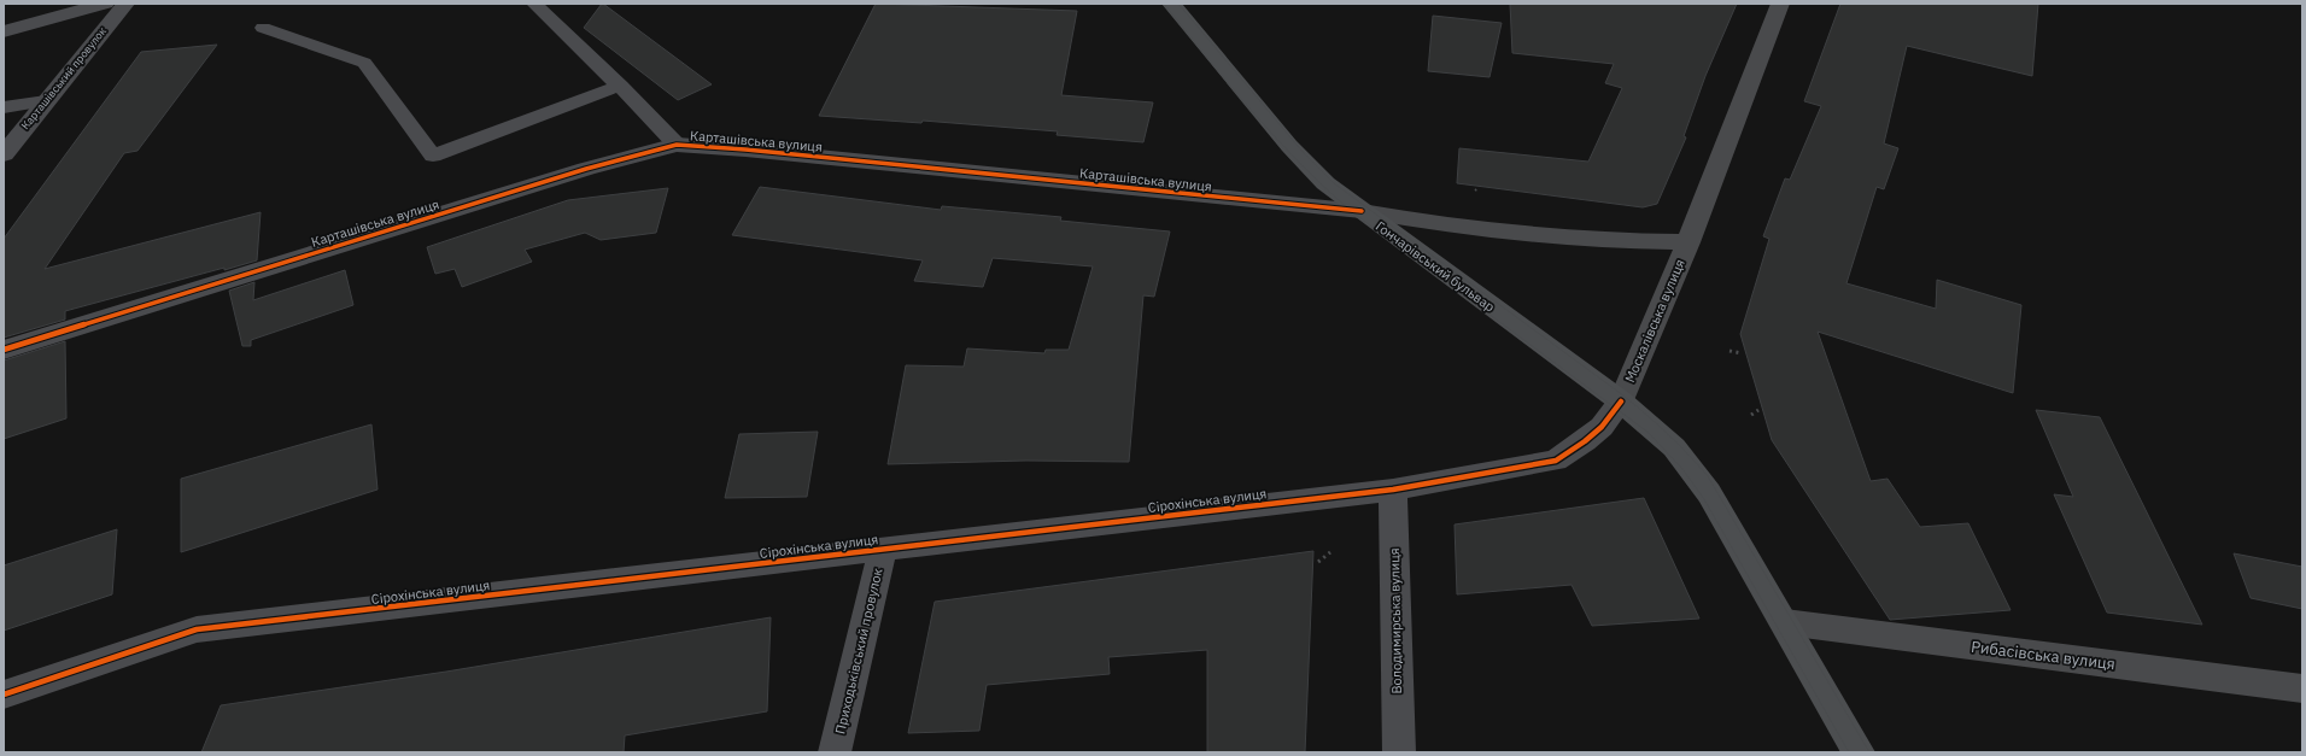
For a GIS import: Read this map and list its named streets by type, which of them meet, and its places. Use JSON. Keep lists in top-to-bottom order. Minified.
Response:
{"streets":{"main road":["Гончарівський бульвар","Москалівська вулиця","Рибасівська вулиця"],"street":["Карташівський провулок","Карташівська вулиця","Сірохінська вулиця","Володимирська вулиця","Приходьківський провулок"]},"crossings":[["Карташівська вулиця","Гончарівський бульвар"],["Гончарівський бульвар","Москалівська вулиця"],["Гончарівський бульвар","Сірохінська вулиця"],["Москалівська вулиця","Сірохінська вулиця"],["Сірохінська вулиця","Володимирська вулиця"],["Сірохінська вулиця","Приходьківський провулок"]]}
